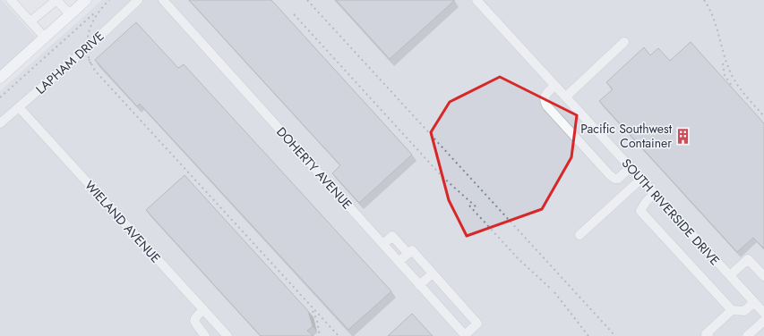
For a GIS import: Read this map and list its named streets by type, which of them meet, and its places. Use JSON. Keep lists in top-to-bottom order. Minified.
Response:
{"streets":{"street":["LAPHAM DRIVE","DOHERTY AVENUE","SOUTH RIVERSIDE DRIVE","WIELAND AVENUE"]},"crossings":[["LAPHAM DRIVE","WIELAND AVENUE"]],"places":{"building":["Pacific Southwest Container"]}}
